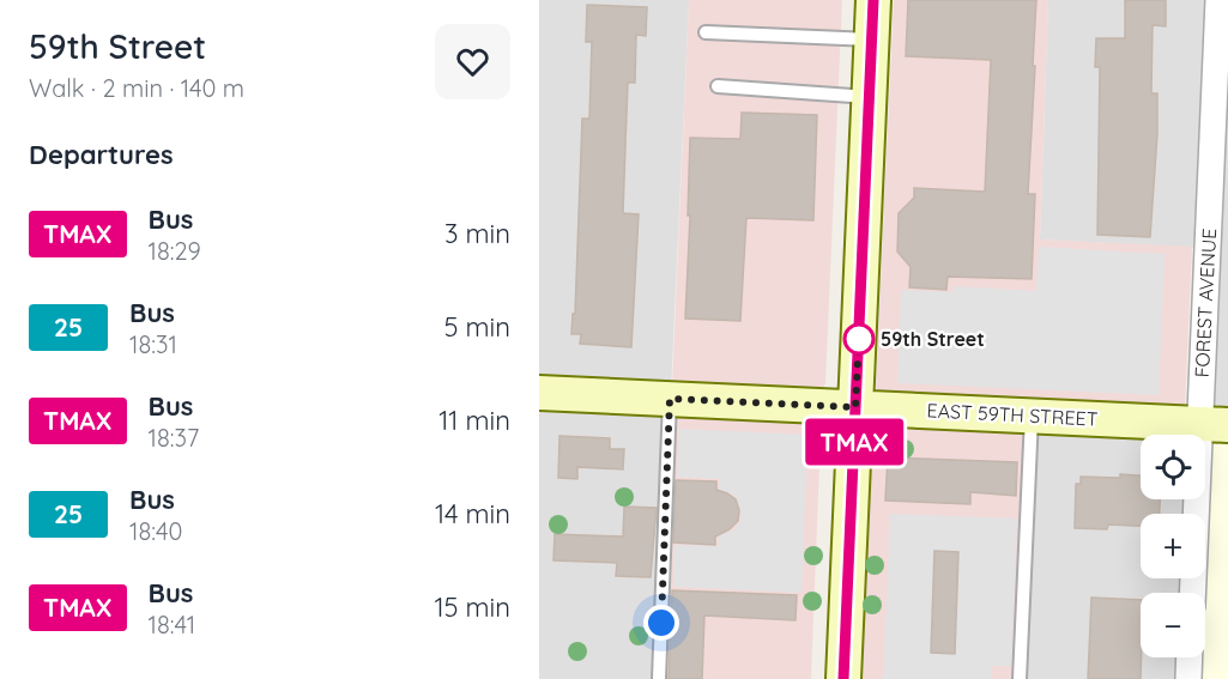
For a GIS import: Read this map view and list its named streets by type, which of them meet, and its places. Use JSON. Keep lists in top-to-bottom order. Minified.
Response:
{"streets":{"main road":["EAST 59TH STREET"],"street":["FOREST AVENUE"]},"crossings":[["FOREST AVENUE","EAST 59TH STREET"]],"places":["59th Street"],"lines":["bus line TMAX"],"page":{"heading":[["59th Street","Walk · 2 min · 140 m"],"Departures"],"on_map":"TMAX","list":[{"mark":"TMAX","name":"Bus","note":"18:29","value":"3 min"},{"mark":"25","name":"Bus","note":"18:31","value":"5 min"},{"mark":"TMAX","name":"Bus","note":"18:37","value":"11 min"},{"mark":"25","name":"Bus","note":"18:40","value":"14 min"},{"mark":"TMAX","name":"Bus","note":"18:41","value":"15 min"}],"map_buttons":["+","−"]}}
